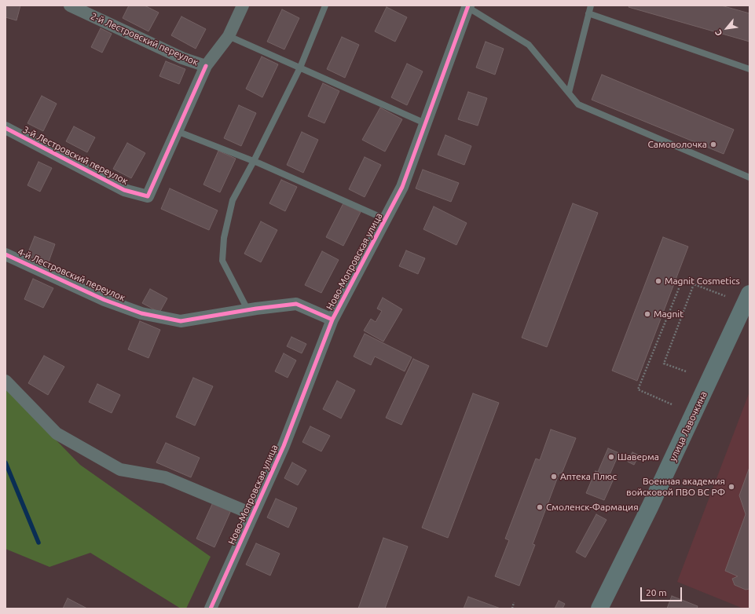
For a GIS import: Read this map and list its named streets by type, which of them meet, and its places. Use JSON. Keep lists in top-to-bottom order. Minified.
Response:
{"streets":{"main road":["улица Лавочкина"],"street":["2-й Лестровский переулок","3-й Лестровский переулок","Ново-Мопровская улица","4-й Лестровский переулок"]},"crossings":[["2-й Лестровский переулок","3-й Лестровский переулок"],["Ново-Мопровская улица","4-й Лестровский переулок"]],"places":["Самоволочка","Magnit Cosmetics","Magnit","Шаверма","Аптека Плюс","Военная академия войсковой ПВО ВС РФ","Смоленск-Фармация"],"scale_bar":"20 m","north":"bottom left"}
